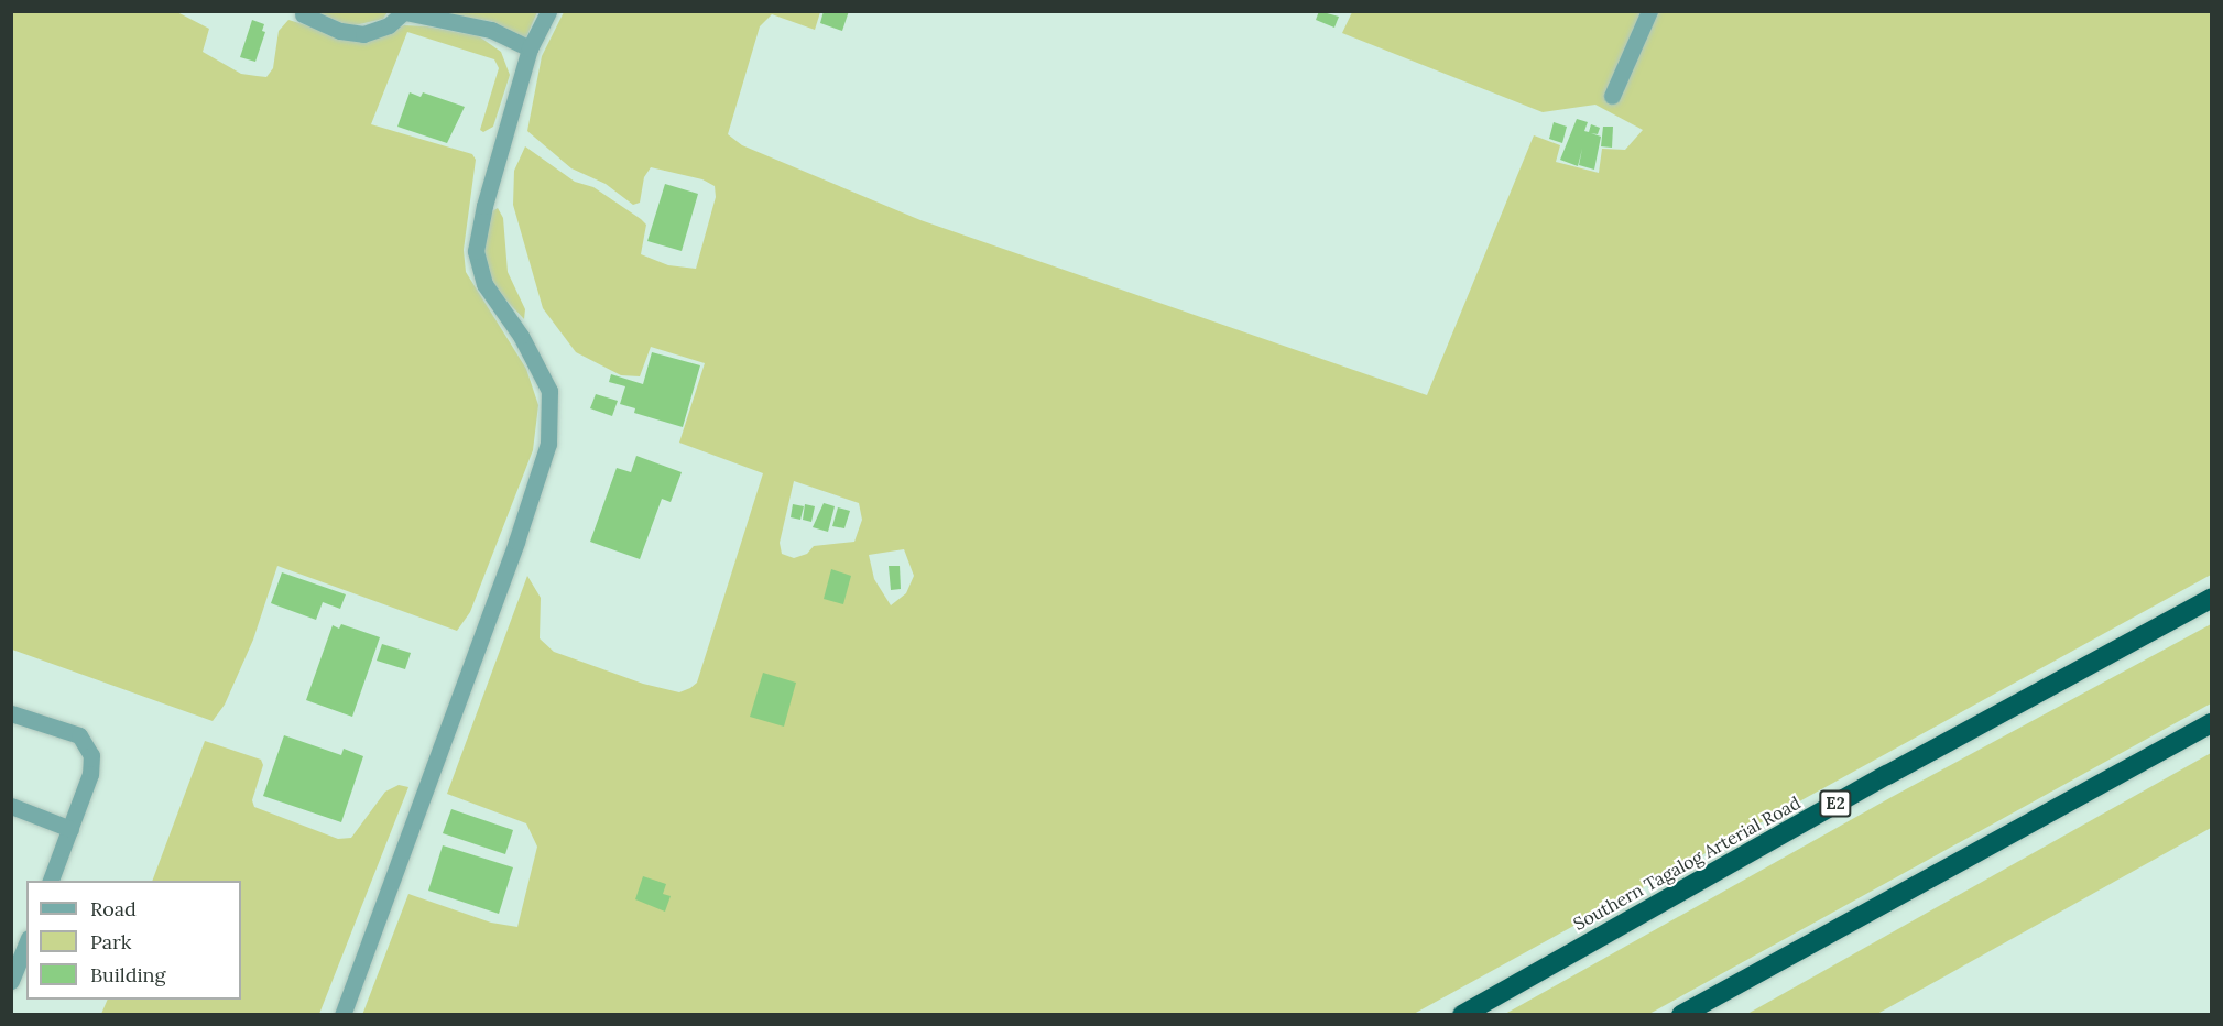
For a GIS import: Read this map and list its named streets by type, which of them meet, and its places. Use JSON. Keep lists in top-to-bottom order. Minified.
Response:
{"streets":{"highway":["E2","Southern Tagalog Arterial Road"]},"legend":["Road","Park","Building"]}
